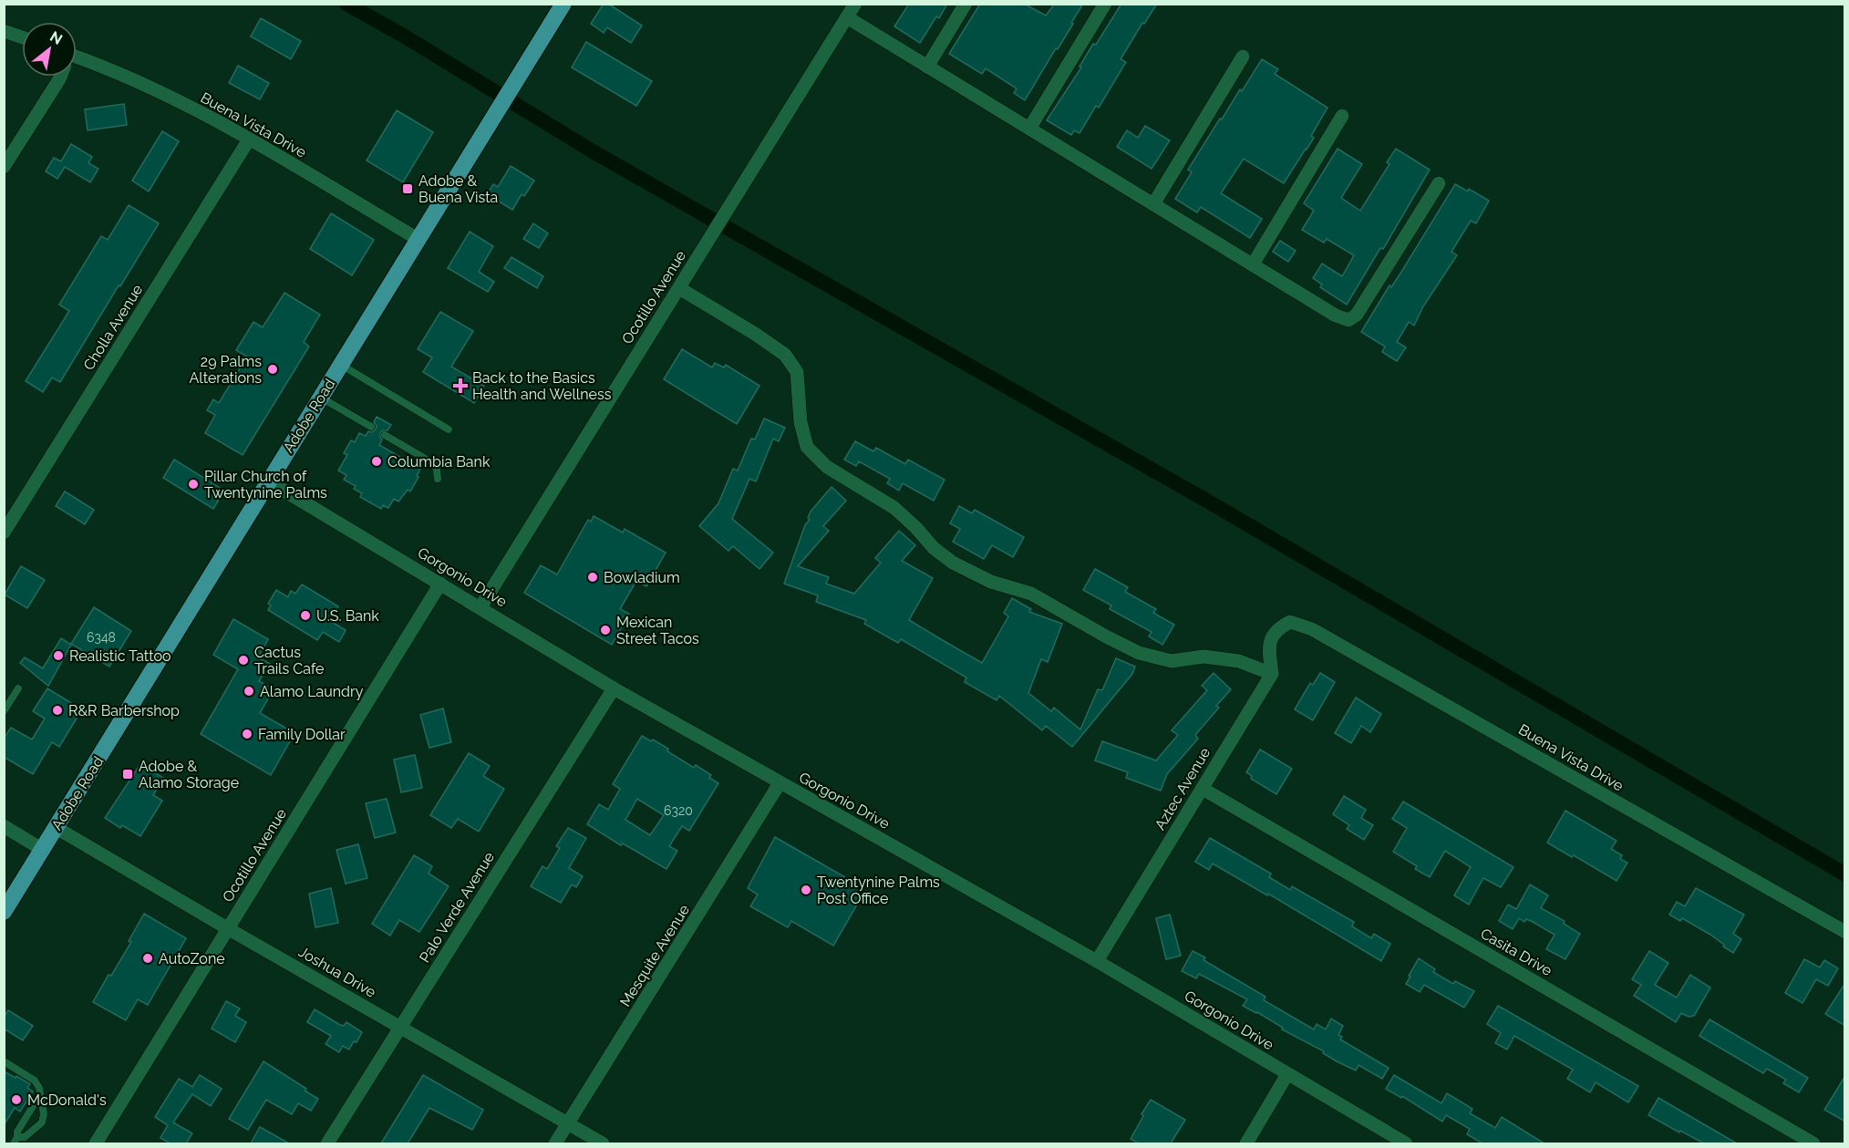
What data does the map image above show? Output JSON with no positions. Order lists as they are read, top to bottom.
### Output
{
  "streets": {
    "main road": ["Adobe Road"],
    "street": [
      "Buena Vista Drive",
      "Ocotillo Avenue",
      "Cholla Avenue",
      "Gorgonio Drive",
      "Aztec Avenue",
      "Palo Verde Avenue",
      "Casita Drive",
      "Mesquite Avenue",
      "Joshua Drive"
    ]
  },
  "crossings": [
    ["Buena Vista Drive", "Cholla Avenue"],
    ["Buena Vista Drive", "Adobe Road"],
    ["Buena Vista Drive", "Aztec Avenue"],
    ["Ocotillo Avenue", "Gorgonio Drive"],
    ["Ocotillo Avenue", "Joshua Drive"],
    ["Adobe Road", "Gorgonio Drive"],
    ["Adobe Road", "Joshua Drive"],
    ["Gorgonio Drive", "Aztec Avenue"],
    ["Gorgonio Drive", "Palo Verde Avenue"],
    ["Gorgonio Drive", "Mesquite Avenue"],
    ["Aztec Avenue", "Casita Drive"],
    ["Palo Verde Avenue", "Joshua Drive"],
    ["Mesquite Avenue", "Joshua Drive"]
  ],
  "places": {
    "transit": ["Adobe & Buena Vista", "Adobe & Alamo Storage"],
    "other": [
      "29 Palms Alterations",
      "Columbia Bank",
      "Pillar Church of Twentynine Palms",
      "Bowladium",
      "U.S. Bank",
      "Mexican Street Tacos",
      "Realistic Tattoo",
      "Cactus Trails Cafe",
      "Alamo Laundry",
      "R&R Barbershop",
      "Family Dollar",
      "Twentynine Palms Post Office",
      "AutoZone",
      "McDonald's"
    ],
    "health": ["Back to the Basics Health and Wellness"]
  },
  "house_numbers": ["6348", "6320"],
  "north": "top right"
}
